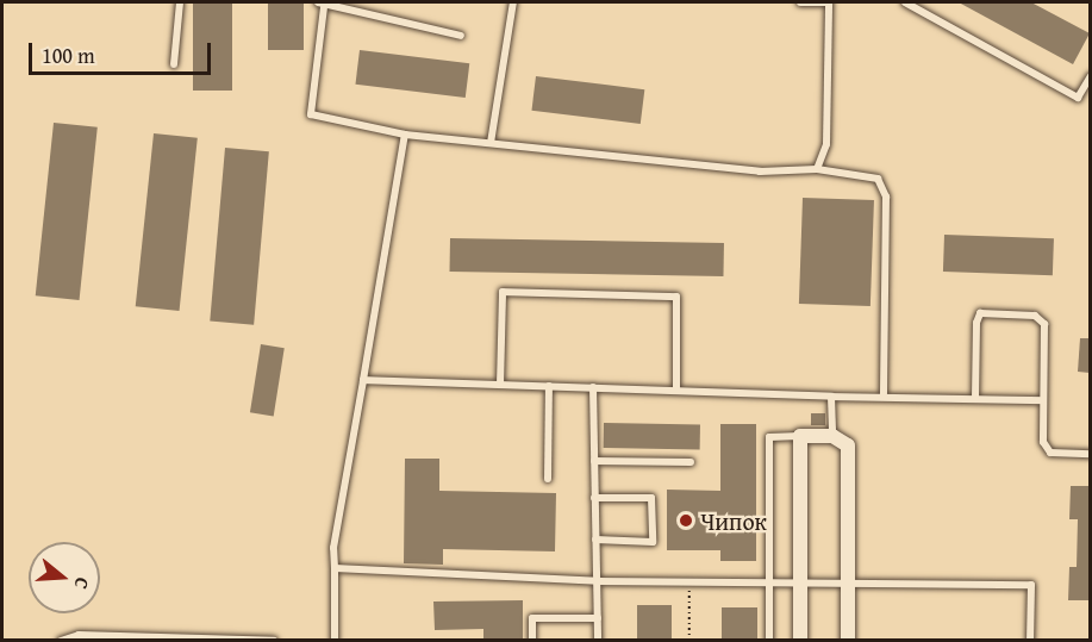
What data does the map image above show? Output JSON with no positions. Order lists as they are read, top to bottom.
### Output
{
  "places": ["Чипок"],
  "scale_bar": "100 m",
  "north": "right"
}
